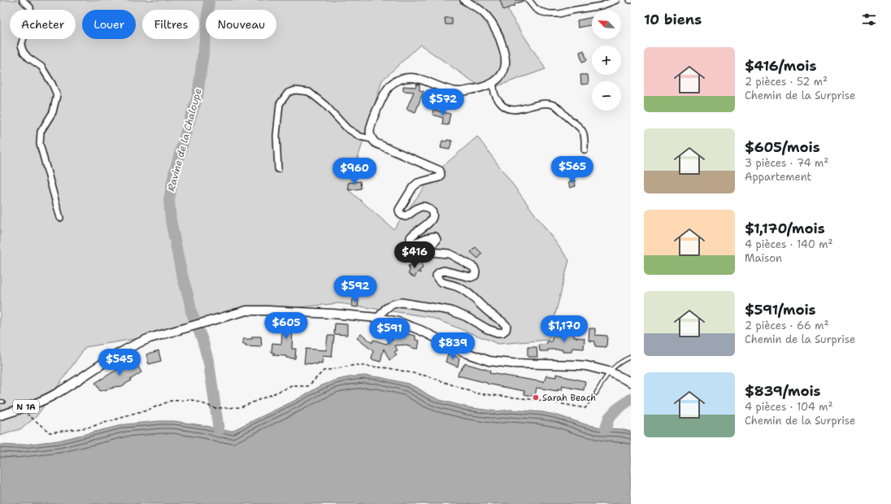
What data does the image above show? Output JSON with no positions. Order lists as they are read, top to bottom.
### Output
{
  "streets": {
    "main road": ["N 1A"]
  },
  "water": ["Ravine de la Chaloupe"],
  "places": ["Sarah Beach"],
  "north": "top left",
  "page": {
    "heading": "10 biens",
    "map_buttons": ["+", "−"],
    "chip": [
      "Acheter",
      "Louer",
      "Filtres",
      "Nouveau"
    ],
    "list": [
      {
        "name": "$416/mois",
        "note": "2 pièces · 52 m² · Chemin de la Surprise"
      },
      {
        "name": "$605/mois",
        "note": "3 pièces · 74 m² · Appartement"
      },
      {
        "name": "$1,170/mois",
        "note": "4 pièces · 140 m² · Maison"
      },
      {
        "name": "$591/mois",
        "note": "2 pièces · 66 m² · Chemin de la Surprise"
      },
      {
        "name": "$839/mois",
        "note": "4 pièces · 104 m² · Chemin de la Surprise"
      }
    ],
    "price": [
      "$572",
      "$565",
      "$960",
      "$416",
      "$592",
      "$605",
      "$1,170",
      "$591",
      "$839",
      "$545"
    ]
  }
}
